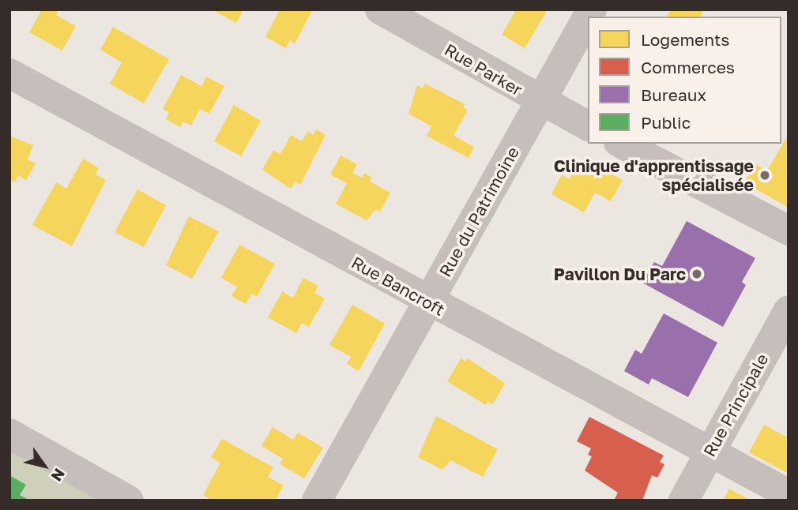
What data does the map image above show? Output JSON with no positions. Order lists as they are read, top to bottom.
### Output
{
  "streets": {
    "street": [
      "Rue Parker",
      "Rue du Patrimoine",
      "Rue Bancroft",
      "Rue Principale"
    ]
  },
  "crossings": [
    ["Rue Parker", "Rue du Patrimoine"],
    ["Rue du Patrimoine", "Rue Bancroft"],
    ["Rue Bancroft", "Rue Principale"]
  ],
  "places": ["Clinique d'apprentissage spécialisée", "Pavillon Du Parc"],
  "legend": [
    "Logements",
    "Commerces",
    "Bureaux",
    "Public"
  ],
  "north": "bottom right"
}
